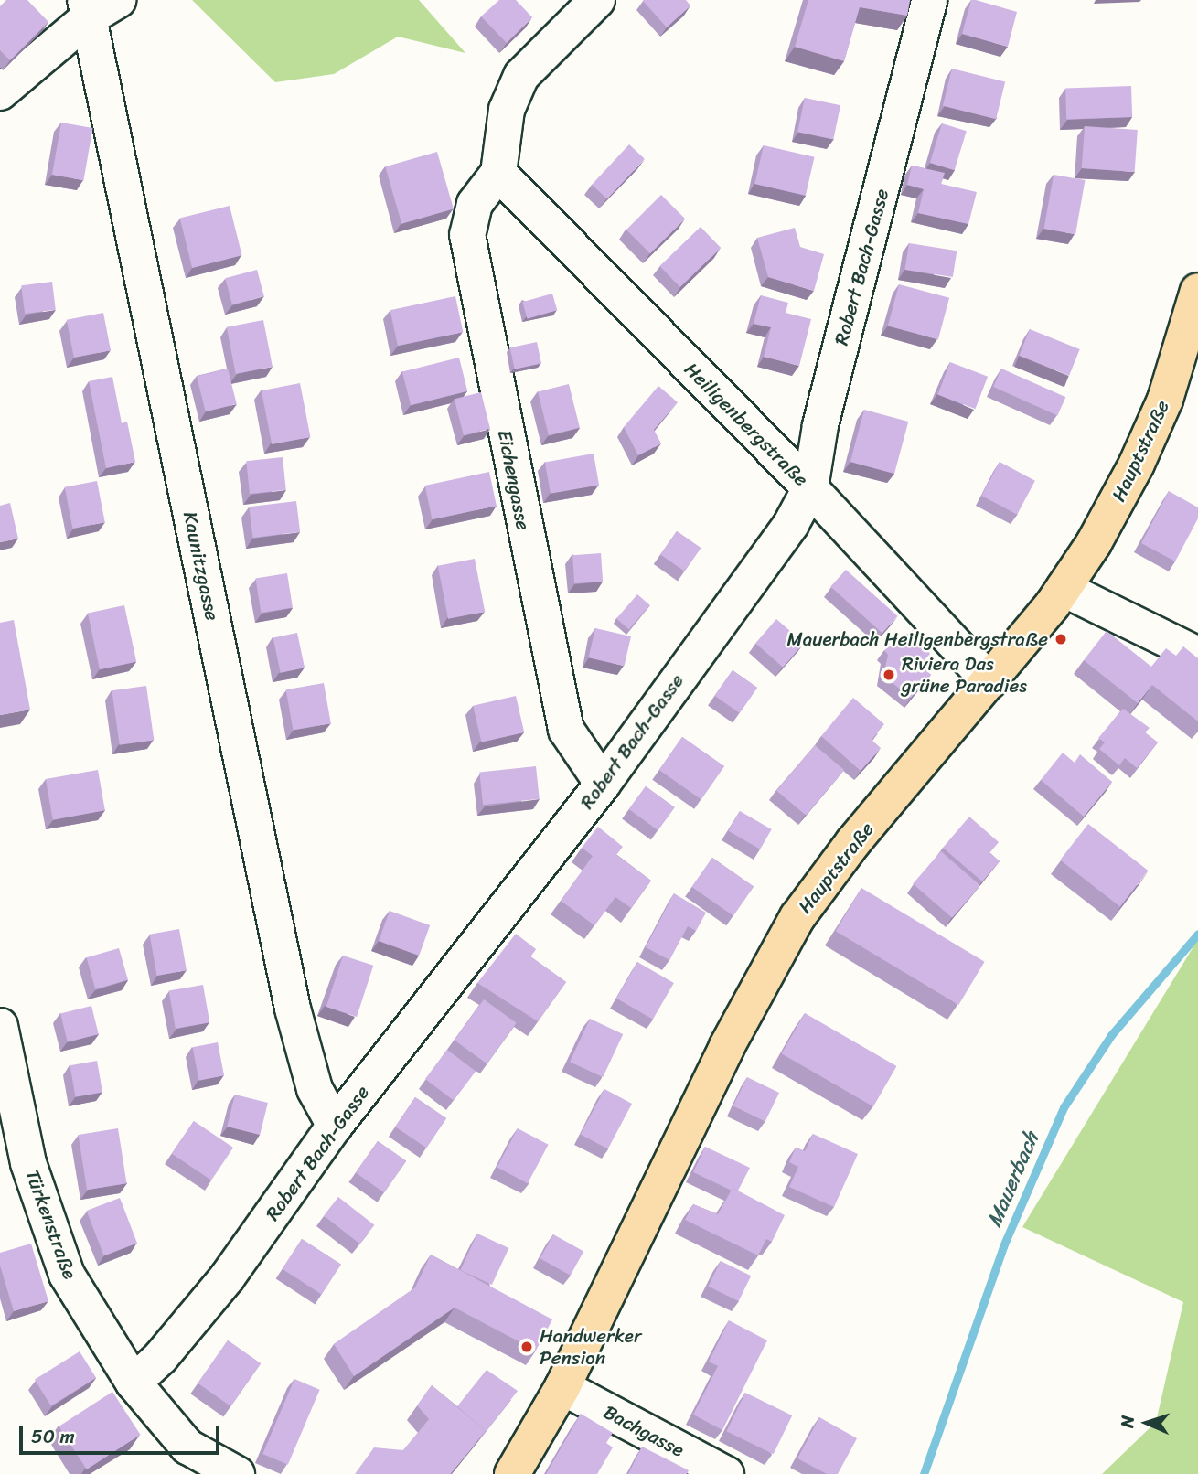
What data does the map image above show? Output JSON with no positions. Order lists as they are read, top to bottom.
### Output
{
  "streets": {
    "main road": ["Hauptstraße"],
    "street": [
      "Robert Bach-Gasse",
      "Heiligenbergstraße",
      "Eichengasse",
      "Kaunitzgasse",
      "Türkenstraße",
      "Bachgasse"
    ]
  },
  "crossings": [
    ["Robert Bach-Gasse", "Heiligenbergstraße"],
    ["Robert Bach-Gasse", "Eichengasse"],
    ["Robert Bach-Gasse", "Kaunitzgasse"],
    ["Robert Bach-Gasse", "Türkenstraße"],
    ["Heiligenbergstraße", "Hauptstraße"],
    ["Heiligenbergstraße", "Eichengasse"],
    ["Hauptstraße", "Bachgasse"]
  ],
  "water": ["Mauerbach"],
  "places": ["Mauerbach Heiligenbergstraße", "Riviera Das grüne Paradies", "Handwerker Pension"],
  "scale_bar": "50 m",
  "north": "left"
}
